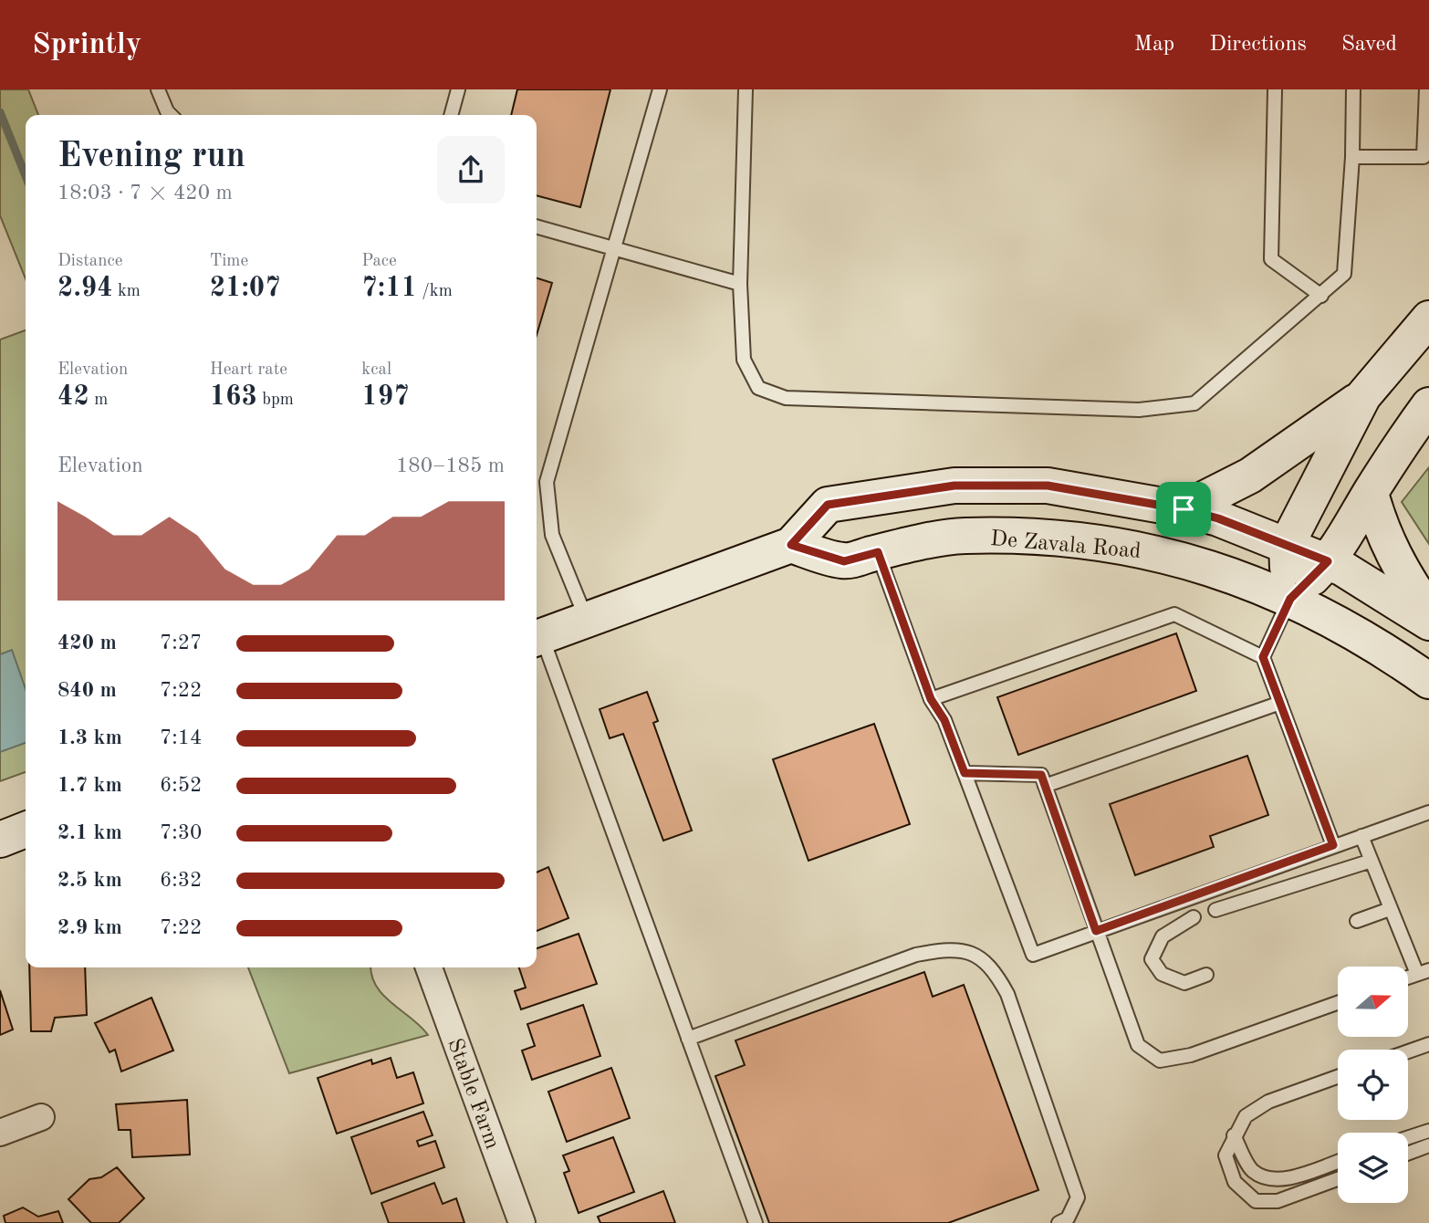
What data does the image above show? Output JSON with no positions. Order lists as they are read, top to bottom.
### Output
{
  "streets": {
    "main road": ["De Zavala Road"],
    "street": ["Stable Farm"]
  },
  "north": "right",
  "page": {
    "header": "Sprintly",
    "nav": ["Map", "Directions", "Saved"],
    "heading": ["Evening run", "18:03 · 7 × 420 m"],
    "stats": [
      ["Distance", "2.94 km"],
      ["Time", "21:07"],
      ["Pace", "7:11 /km"],
      ["Elevation", "42 m"],
      ["Heart rate", "163 bpm"],
      ["kcal", "197"]
    ],
    "chart": ["Elevation", "180–185 m"],
    "list": [
      {
        "name": "420 m",
        "note": "7:27"
      },
      {
        "name": "840 m",
        "note": "7:22"
      },
      {
        "name": "1.3 km",
        "note": "7:14"
      },
      {
        "name": "1.7 km",
        "note": "6:52"
      },
      {
        "name": "2.1 km",
        "note": "7:30"
      },
      {
        "name": "2.5 km",
        "note": "6:32"
      },
      {
        "name": "2.9 km",
        "note": "7:22"
      }
    ]
  }
}
